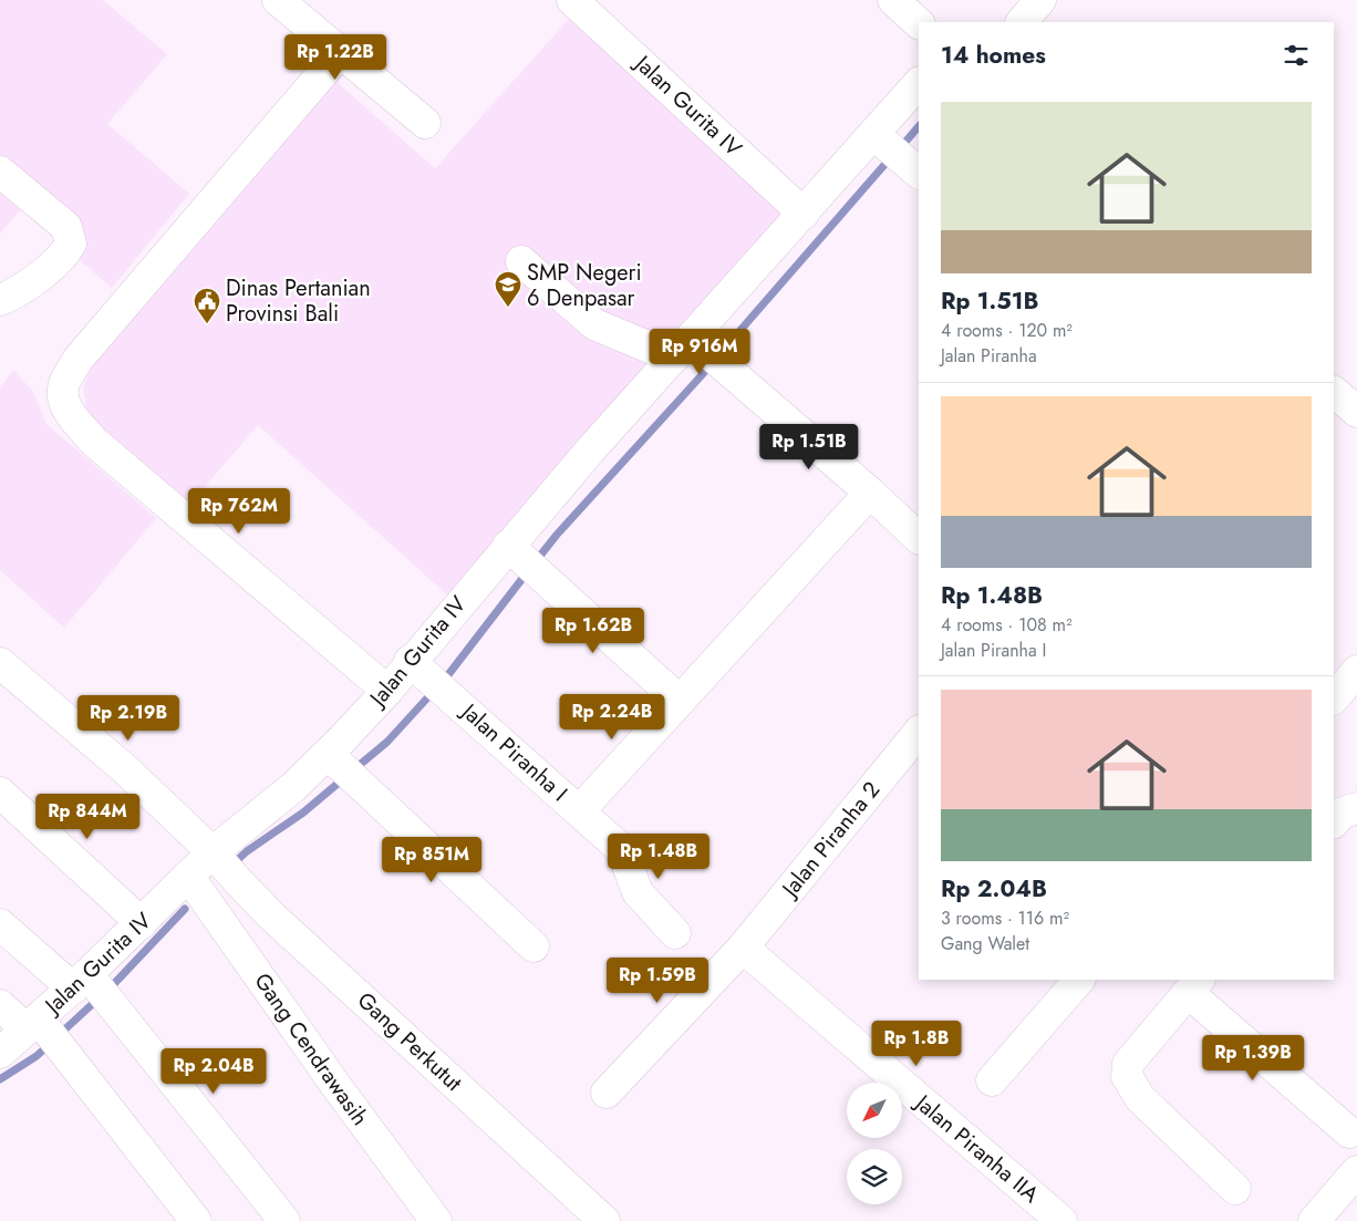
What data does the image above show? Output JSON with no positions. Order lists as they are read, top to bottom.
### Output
{
  "streets": {
    "street": [
      "Jalan Gurita IV",
      "Jalan Piranha I",
      "Jalan Piranha 2",
      "Gang Perkutut",
      "Gang Cendrawasih",
      "Jalan Piranha IIA"
    ]
  },
  "crossings": [
    ["Jalan Gurita IV", "Jalan Piranha I"],
    ["Jalan Gurita IV", "Gang Perkutut"],
    ["Jalan Gurita IV", "Gang Cendrawasih"],
    ["Jalan Piranha 2", "Jalan Piranha IIA"]
  ],
  "places": {
    "school or university": ["SMP Negeri 6 Denpasar"],
    "public building": ["Dinas Pertanian Provinsi Bali"]
  },
  "north": "bottom left",
  "page": {
    "heading": "14 homes",
    "price": [
      "Rp 1.22B",
      "Rp 916M",
      "Rp 1.51B",
      "Rp 762M",
      "Rp 1.62B",
      "Rp 2.24B",
      "Rp 2.19B",
      "Rp 844M",
      "Rp 1.48B",
      "Rp 851M",
      "Rp 1.59B",
      "Rp 1.8B",
      "Rp 1.39B",
      "Rp 2.04B"
    ],
    "list": [
      {
        "name": "Rp 1.51B",
        "note": "4 rooms · 120 m² · Jalan Piranha"
      },
      {
        "name": "Rp 1.48B",
        "note": "4 rooms · 108 m² · Jalan Piranha I"
      },
      {
        "name": "Rp 2.04B",
        "note": "3 rooms · 116 m² · Gang Walet"
      }
    ]
  }
}
